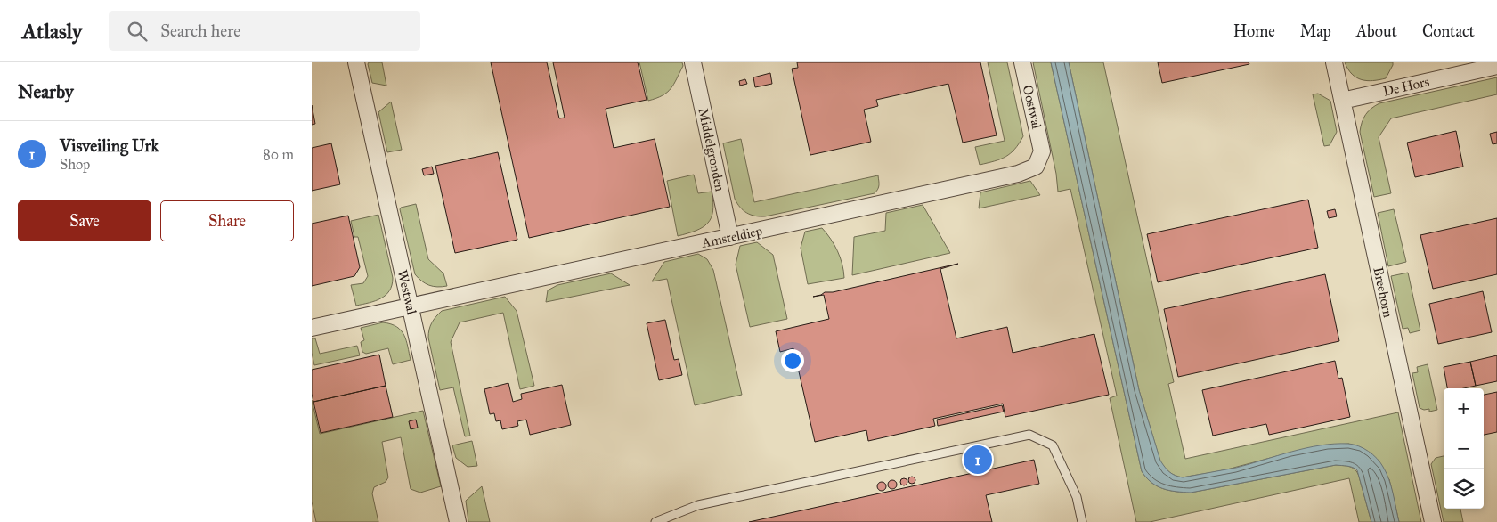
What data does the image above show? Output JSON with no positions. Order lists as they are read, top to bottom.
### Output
{
  "streets": {
    "street": [
      "De Hors",
      "Oostwal",
      "Middelgronden",
      "Amsteldiep",
      "Westwal",
      "Breehorn"
    ]
  },
  "crossings": [
    ["De Hors", "Breehorn"],
    ["Oostwal", "Amsteldiep"],
    ["Middelgronden", "Amsteldiep"],
    ["Amsteldiep", "Westwal"]
  ],
  "page": {
    "header": "Atlasly",
    "search": "Search here",
    "nav": [
      "Home",
      "Map",
      "About",
      "Contact"
    ],
    "heading": "Nearby",
    "list": [
      {
        "mark": "1",
        "name": "Visveiling Urk",
        "note": "Shop",
        "value": "80 m"
      }
    ],
    "buttons": ["Save", "Share"],
    "map_buttons": ["+", "−"],
    "pins": "1"
  }
}
